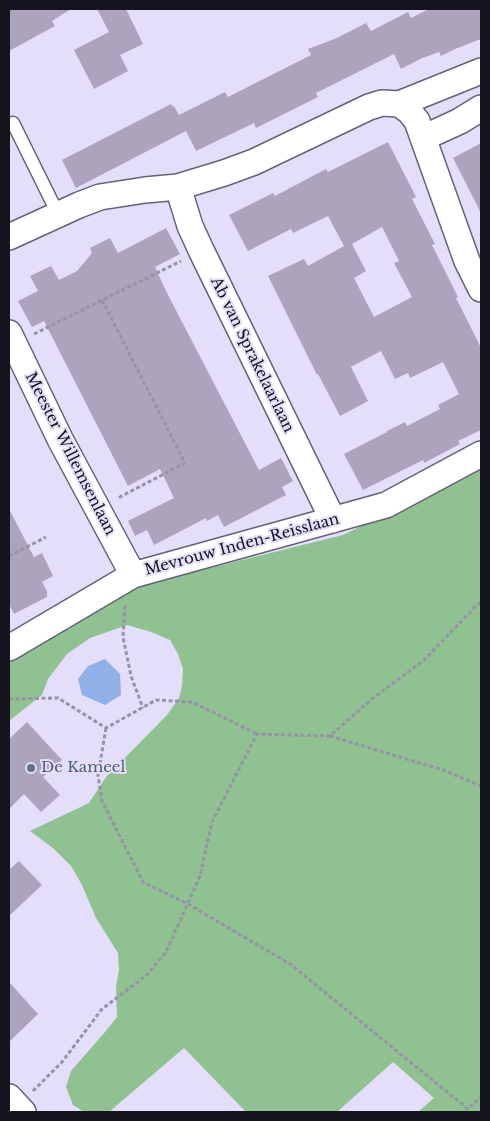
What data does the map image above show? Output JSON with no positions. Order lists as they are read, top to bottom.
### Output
{
  "streets": {
    "street": ["Ab van Sprakelaarlaan", "Meester Willemsenlaan", "Mevrouw Inden-Reisslaan"]
  },
  "crossings": [
    ["Ab van Sprakelaarlaan", "Mevrouw Inden-Reisslaan"],
    ["Meester Willemsenlaan", "Mevrouw Inden-Reisslaan"]
  ],
  "places": ["De Kameel"]
}
